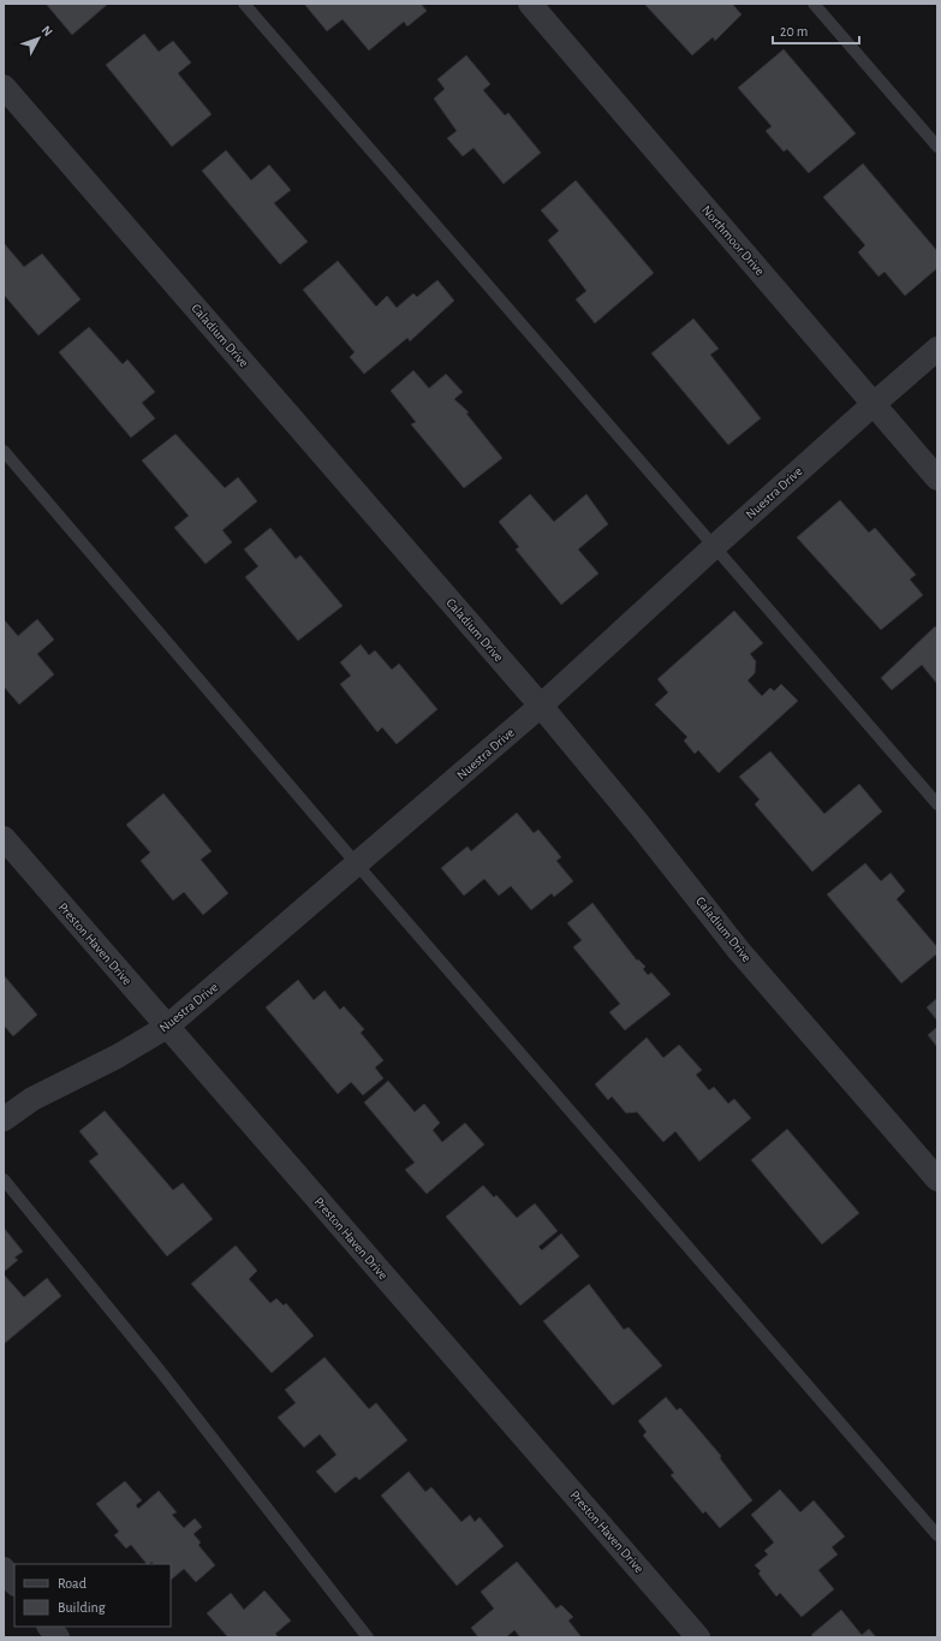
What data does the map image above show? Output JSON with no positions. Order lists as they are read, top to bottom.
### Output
{
  "streets": {
    "street": [
      "Northmoor Drive",
      "Caladium Drive",
      "Nuestra Drive",
      "Preston Haven Drive"
    ]
  },
  "crossings": [
    ["Northmoor Drive", "Nuestra Drive"],
    ["Caladium Drive", "Nuestra Drive"],
    ["Nuestra Drive", "Preston Haven Drive"]
  ],
  "legend": ["Road", "Building"],
  "scale_bar": "20 m",
  "north": "top right"
}
